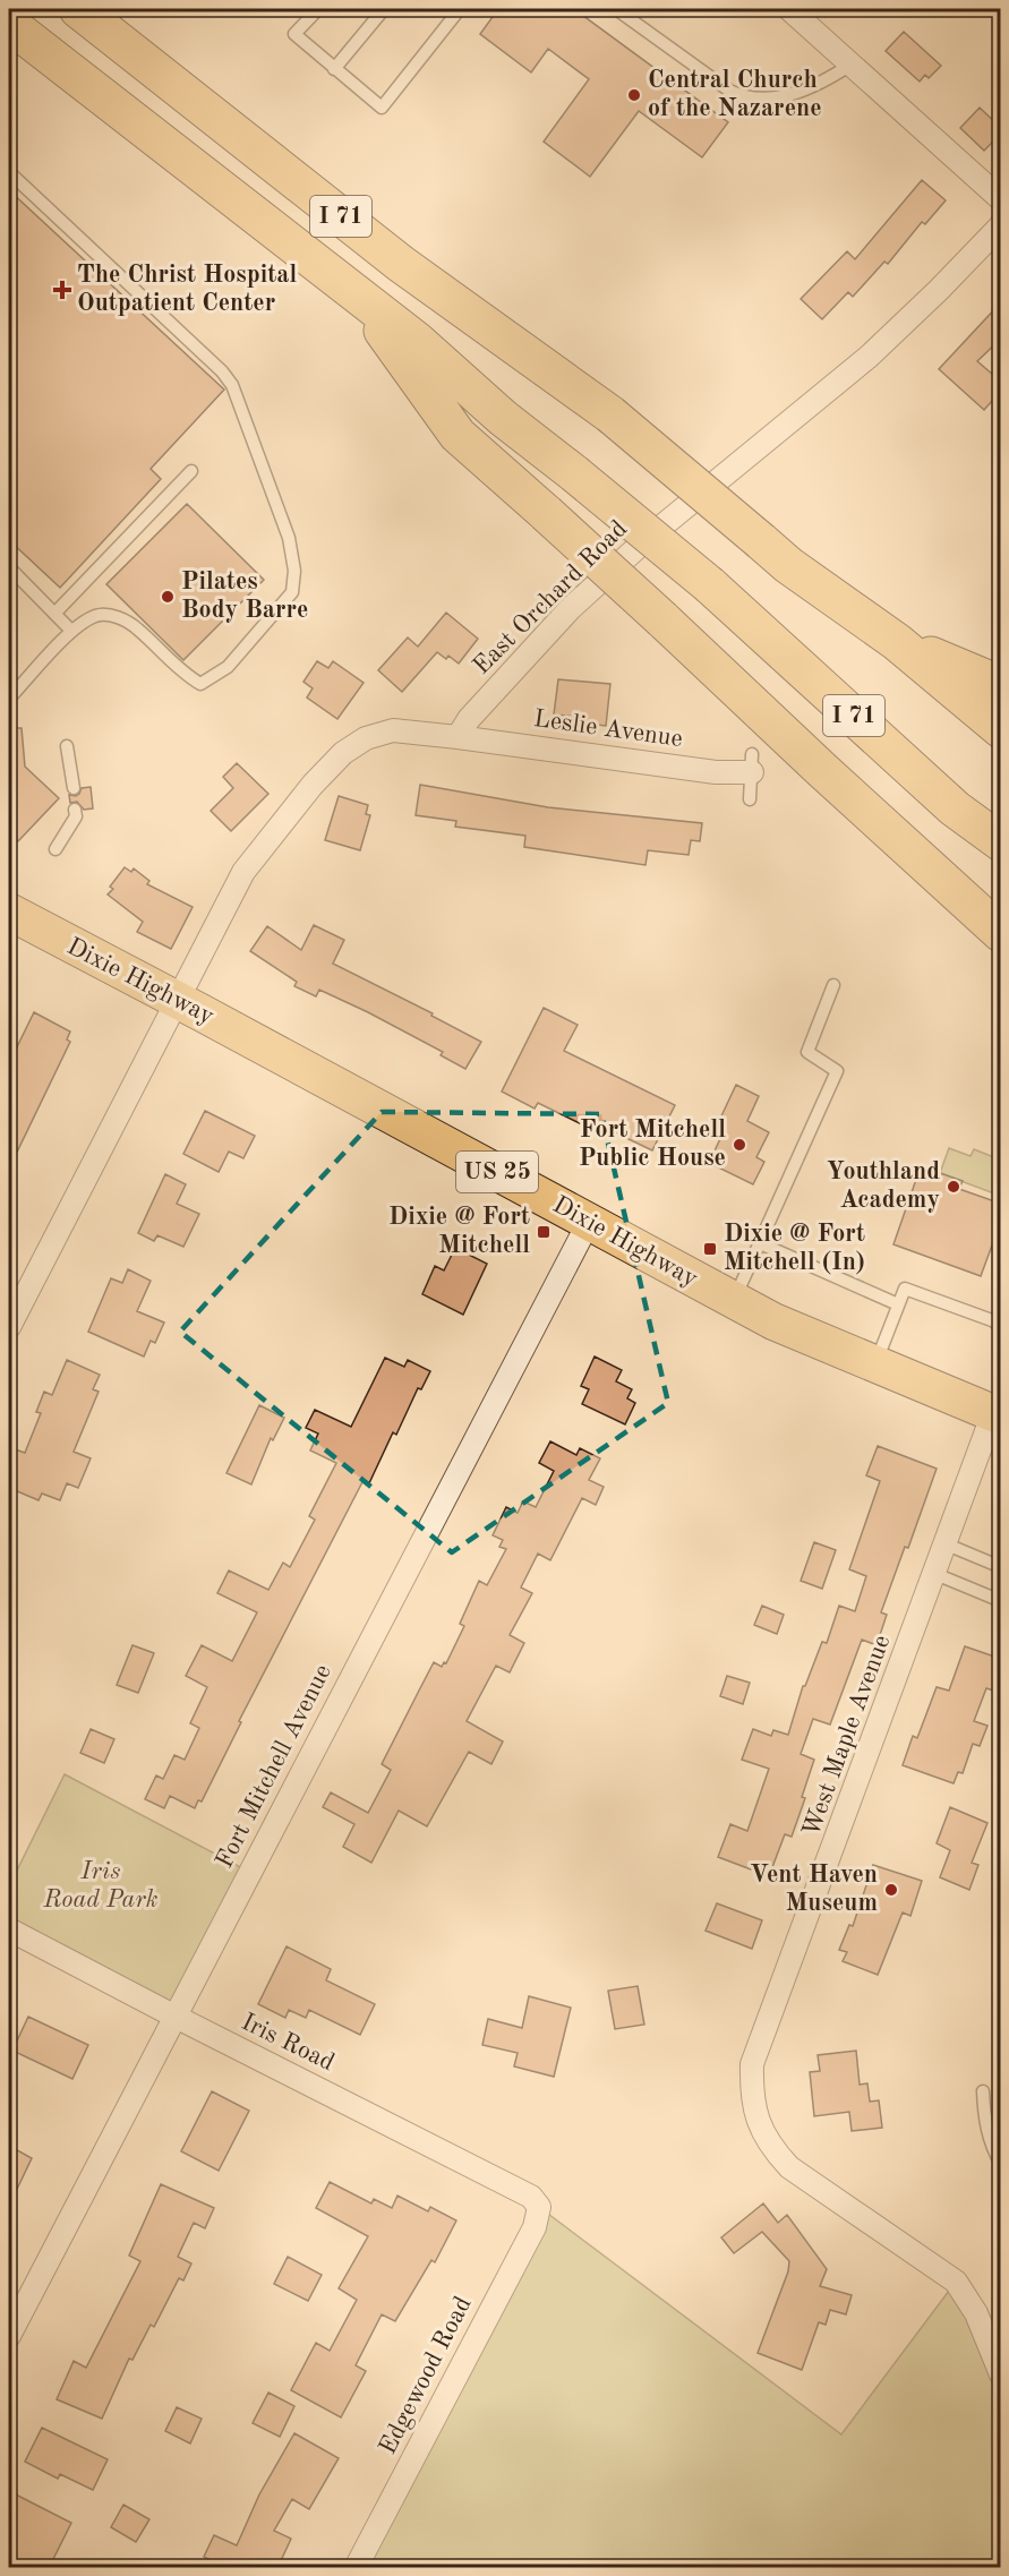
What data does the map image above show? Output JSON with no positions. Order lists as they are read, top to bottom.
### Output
{
  "streets": {
    "highway": ["I 71"],
    "main road": ["Dixie Highway", "US 25"],
    "street": [
      "East Orchard Road",
      "Leslie Avenue",
      "West Maple Avenue",
      "Fort Mitchell Avenue",
      "Iris Road",
      "Edgewood Road"
    ]
  },
  "crossings": [
    ["East Orchard Road", "Leslie Avenue"],
    ["Dixie Highway", "West Maple Avenue"],
    ["Dixie Highway", "Fort Mitchell Avenue"],
    ["Fort Mitchell Avenue", "Iris Road"],
    ["Iris Road", "Edgewood Road"]
  ],
  "parks": ["Iris Road Park"],
  "places": {
    "other": [
      "Central Church of the Nazarene",
      "Pilates Body Barre",
      "Fort Mitchell Public House",
      "Youthland Academy",
      "Vent Haven Museum"
    ],
    "health": ["The Christ Hospital Outpatient Center"],
    "transit": ["Dixie @ Fort Mitchell", "Dixie @ Fort Mitchell (In)"]
  }
}
